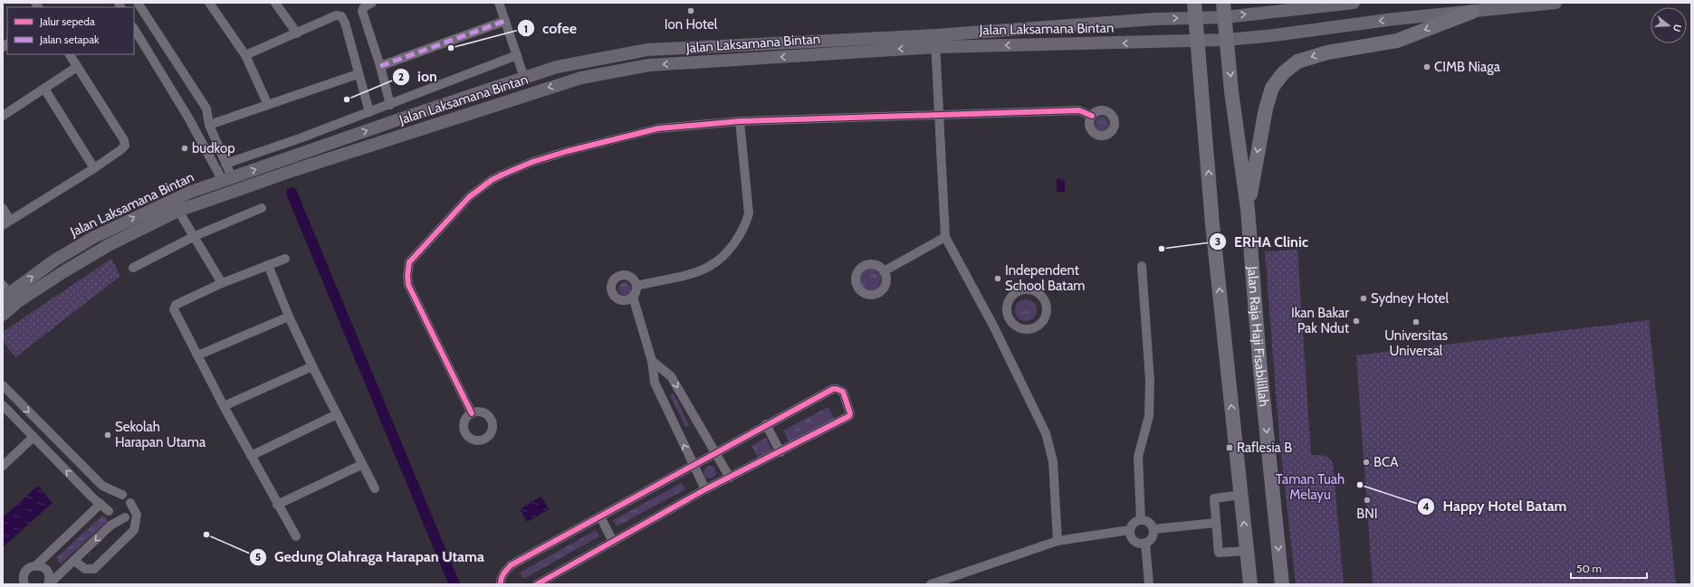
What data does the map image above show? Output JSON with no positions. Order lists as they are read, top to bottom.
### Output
{
  "streets": {
    "main road": ["Jalan Laksamana Bintan", "Jalan Raja Haji Fisabilillah"]
  },
  "crossings": [
    ["Jalan Laksamana Bintan", "Jalan Raja Haji Fisabilillah"]
  ],
  "parks": ["Taman Tuah Melayu"],
  "places": {
    "other": [
      "Ion Hotel",
      "cofee",
      "CIMB Niaga",
      "ion",
      "budkop",
      "ERHA Clinic",
      "Independent School Batam",
      "Sydney Hotel",
      "Ikan Bakar Pak Ndut",
      "Universitas Universal",
      "Sekolah Harapan Utama",
      "BCA",
      "Happy Hotel Batam",
      "BNI",
      "Gedung Olahraga Harapan Utama"
    ],
    "transit": ["Raflesia B"]
  },
  "legend": ["Jalur sepeda", "Jalan setapak"],
  "scale_bar": "50 m",
  "north": "right"
}
